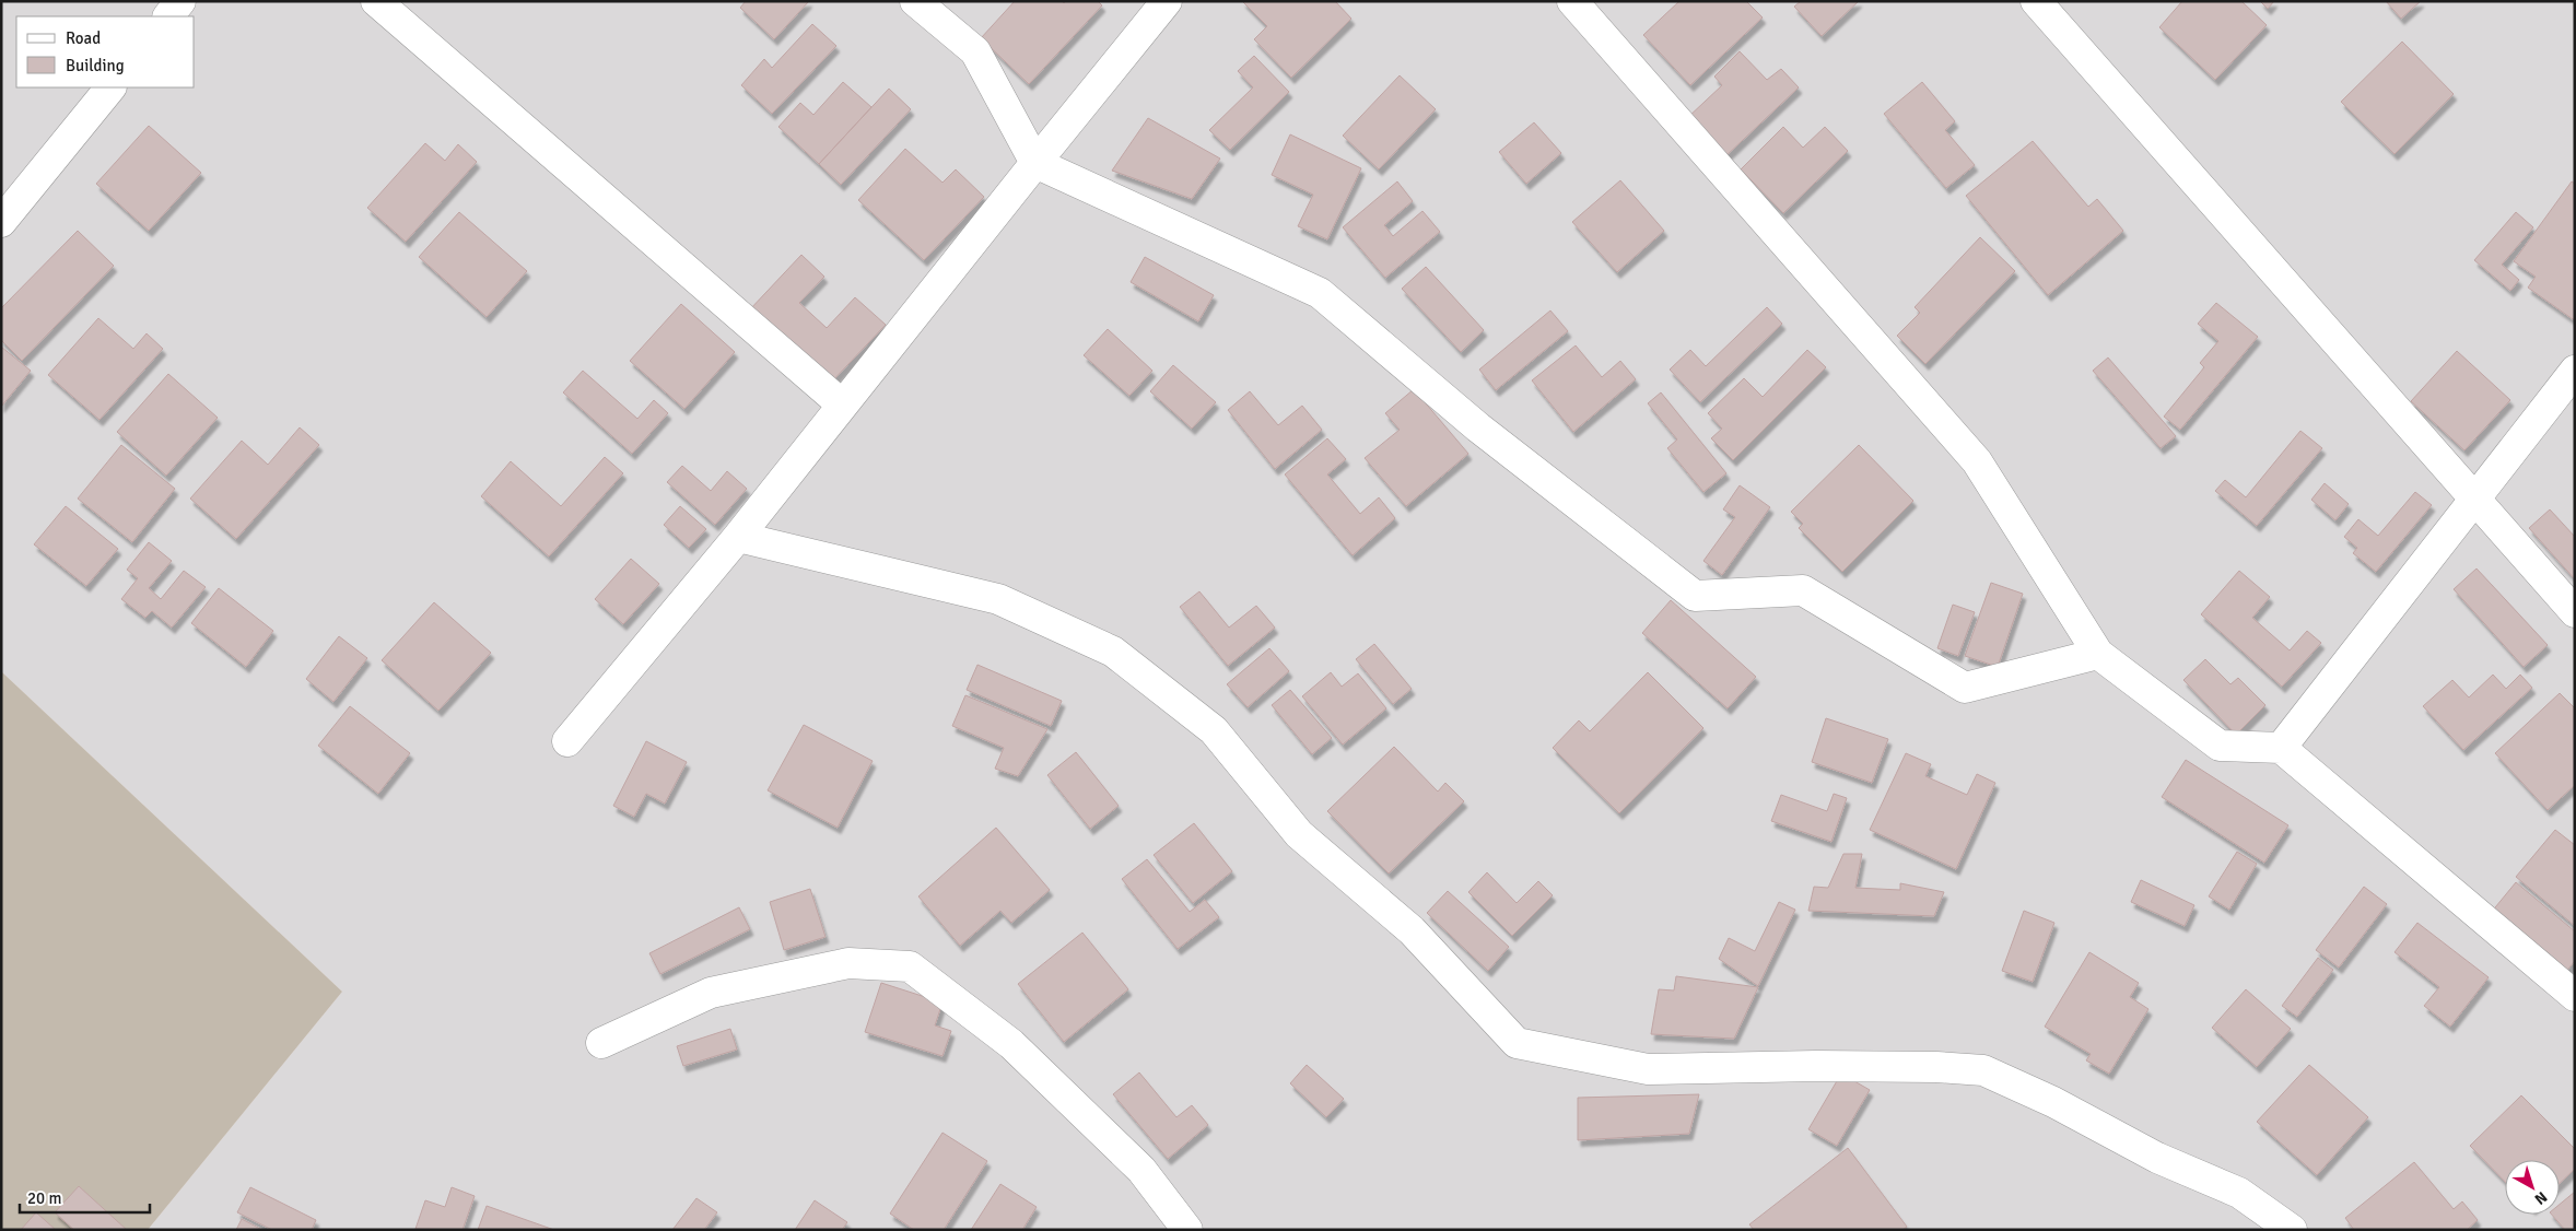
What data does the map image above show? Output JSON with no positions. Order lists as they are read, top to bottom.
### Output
{
  "legend": ["Road", "Building"],
  "scale_bar": "20 m",
  "north": "bottom right"
}
